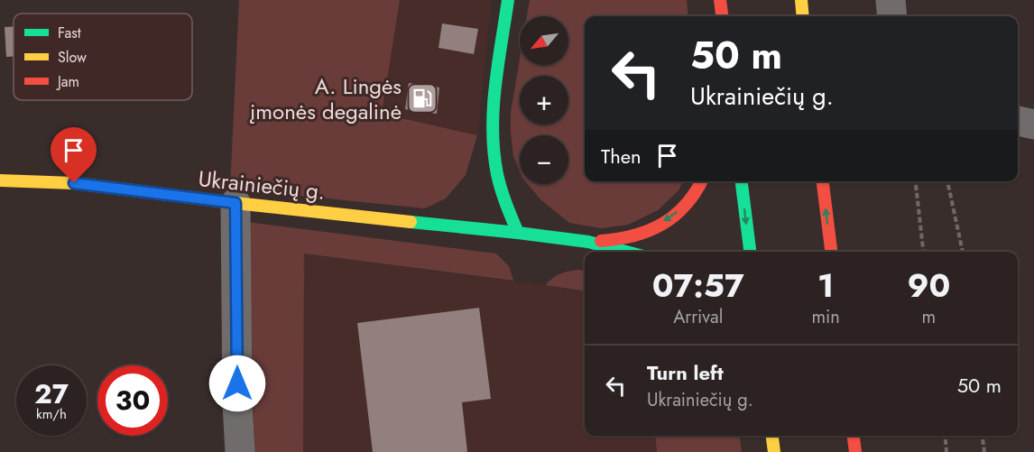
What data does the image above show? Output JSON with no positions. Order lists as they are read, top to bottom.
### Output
{
  "streets": {
    "main road": ["Ukrainiečių g."]
  },
  "places": {
    "fuel station": ["A. Lingės įmonės degalinė"]
  },
  "legend": ["Fast", "Slow", "Jam"],
  "north": "bottom left",
  "page": {
    "map_buttons": ["+", "−"],
    "turn": ["50 m", "Ukrainiečių g."],
    "then": "Then",
    "eta": [
      "07:57",
      "Arrival",
      "1",
      "min",
      "90",
      "m"
    ],
    "list": [
      {
        "name": "Turn left",
        "note": "Ukrainiečių g.",
        "value": "50 m"
      }
    ],
    "speed": "27 km/h",
    "limit": "30"
  }
}
